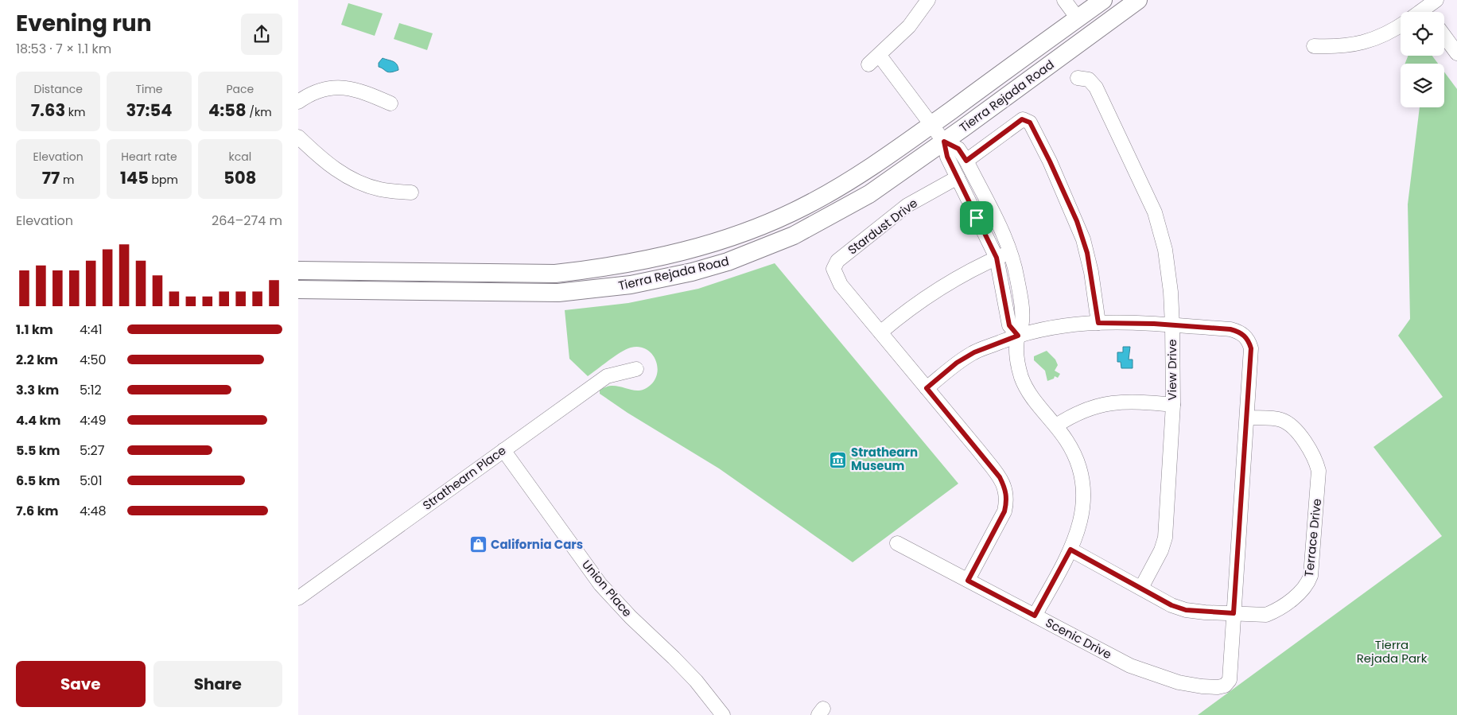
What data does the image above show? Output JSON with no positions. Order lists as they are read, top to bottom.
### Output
{
  "streets": {
    "main road": ["Tierra Rejada Road"],
    "street": [
      "Stardust Drive",
      "View Drive",
      "Strathearn Place",
      "Terrace Drive",
      "Union Place",
      "Scenic Drive"
    ]
  },
  "crossings": [
    ["View Drive", "Terrace Drive"],
    ["Strathearn Place", "Union Place"],
    ["Terrace Drive", "Scenic Drive"]
  ],
  "parks": ["Tierra Rejada Park"],
  "places": {
    "museum": ["Strathearn Museum"],
    "shop": ["California Cars"]
  },
  "page": {
    "heading": ["Evening run", "18:53 · 7 × 1.1 km"],
    "stats": [
      ["Distance", "7.63 km"],
      ["Time", "37:54"],
      ["Pace", "4:58 /km"],
      ["Elevation", "77 m"],
      ["Heart rate", "145 bpm"],
      ["kcal", "508"]
    ],
    "chart": ["Elevation", "264–274 m"],
    "list": [
      {
        "name": "1.1 km",
        "note": "4:41"
      },
      {
        "name": "2.2 km",
        "note": "4:50"
      },
      {
        "name": "3.3 km",
        "note": "5:12"
      },
      {
        "name": "4.4 km",
        "note": "4:49"
      },
      {
        "name": "5.5 km",
        "note": "5:27"
      },
      {
        "name": "6.5 km",
        "note": "5:01"
      },
      {
        "name": "7.6 km",
        "note": "4:48"
      }
    ],
    "buttons": ["Save", "Share"]
  }
}
